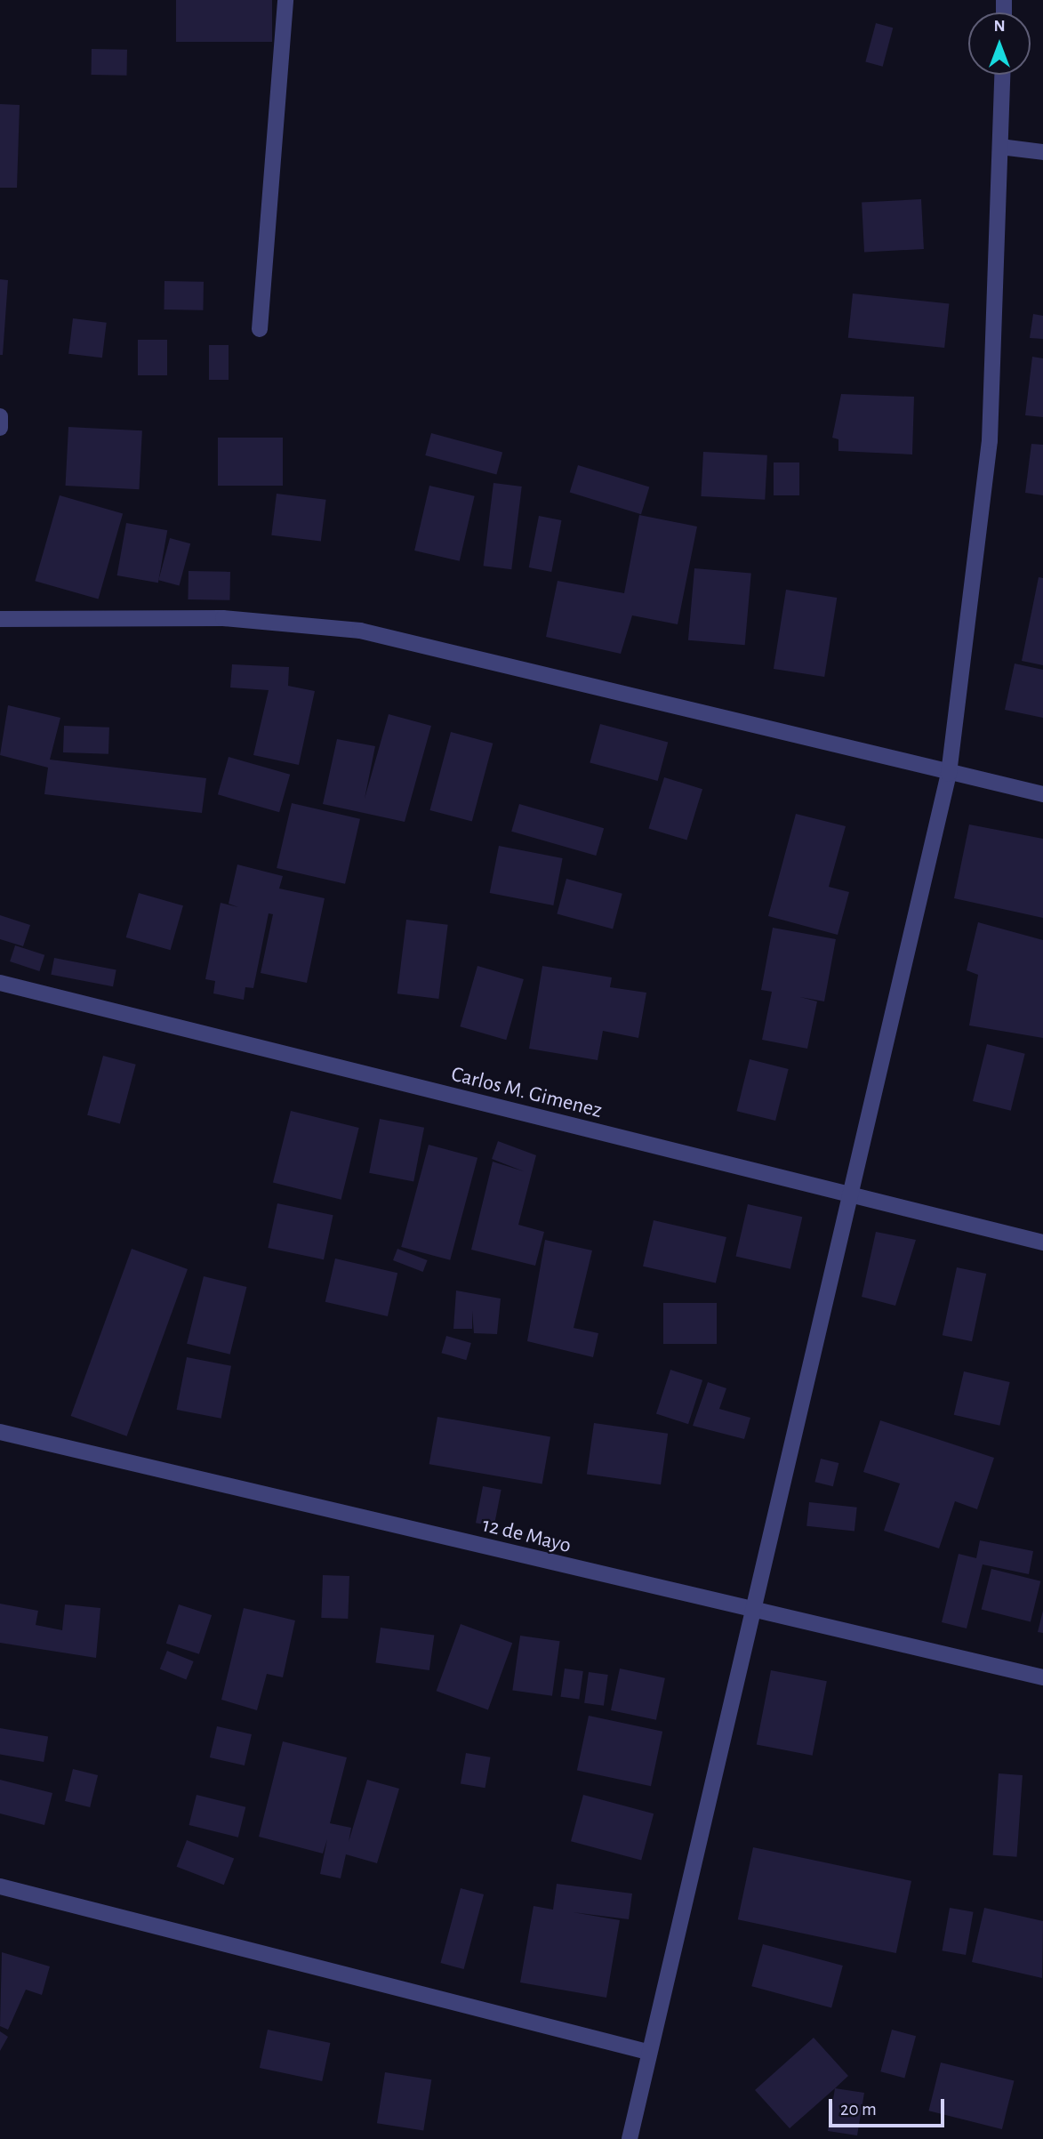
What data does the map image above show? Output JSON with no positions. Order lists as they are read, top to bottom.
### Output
{
  "streets": {
    "street": ["Carlos M. Gimenez", "12 de Mayo"]
  },
  "scale_bar": "20 m",
  "north": "top"
}
